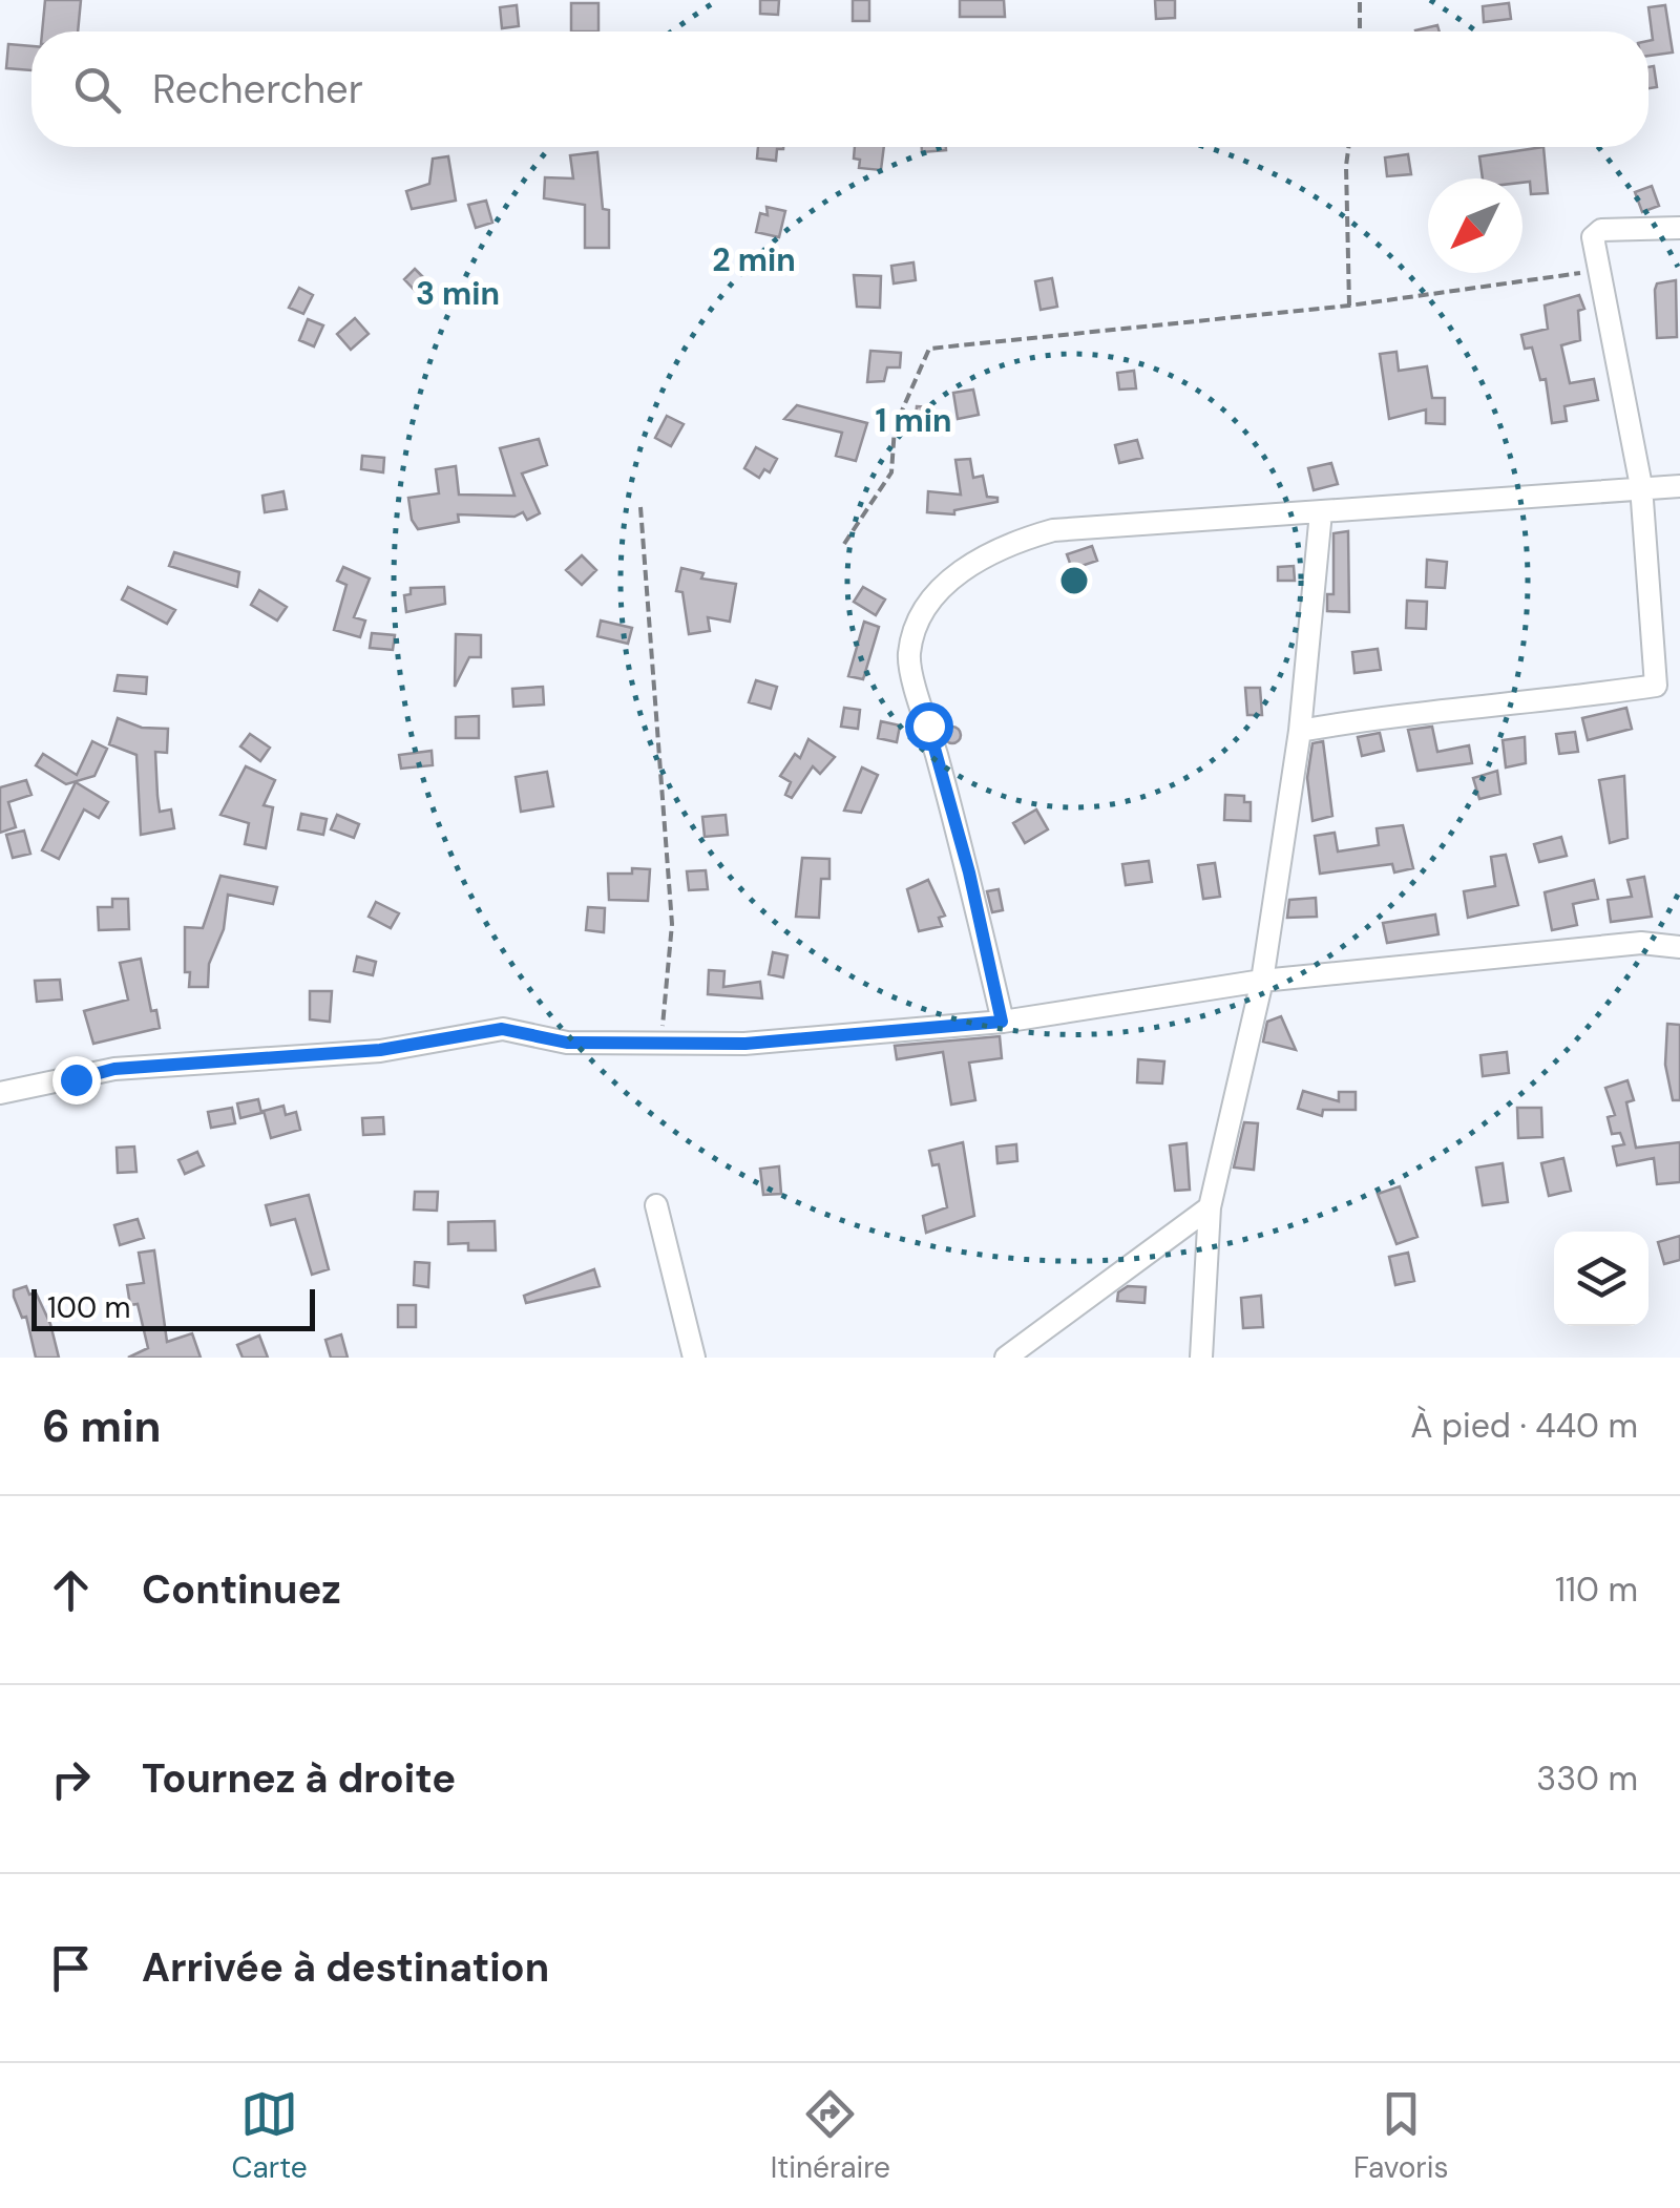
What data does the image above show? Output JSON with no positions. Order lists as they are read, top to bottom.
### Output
{
  "scale_bar": "100 m",
  "north": "bottom left",
  "page": {
    "search": "Rechercher",
    "scale": "100 m",
    "heading": ["6 min", "À pied · 440 m"],
    "list": [
      ["Continuez", "110 m"],
      ["Tournez à droite", "330 m"],
      "Arrivée à destination"
    ],
    "nav": ["Carte", "Itinéraire", "Favoris"]
  },
  "rings": ["2 min", "3 min", "1 min"]
}
